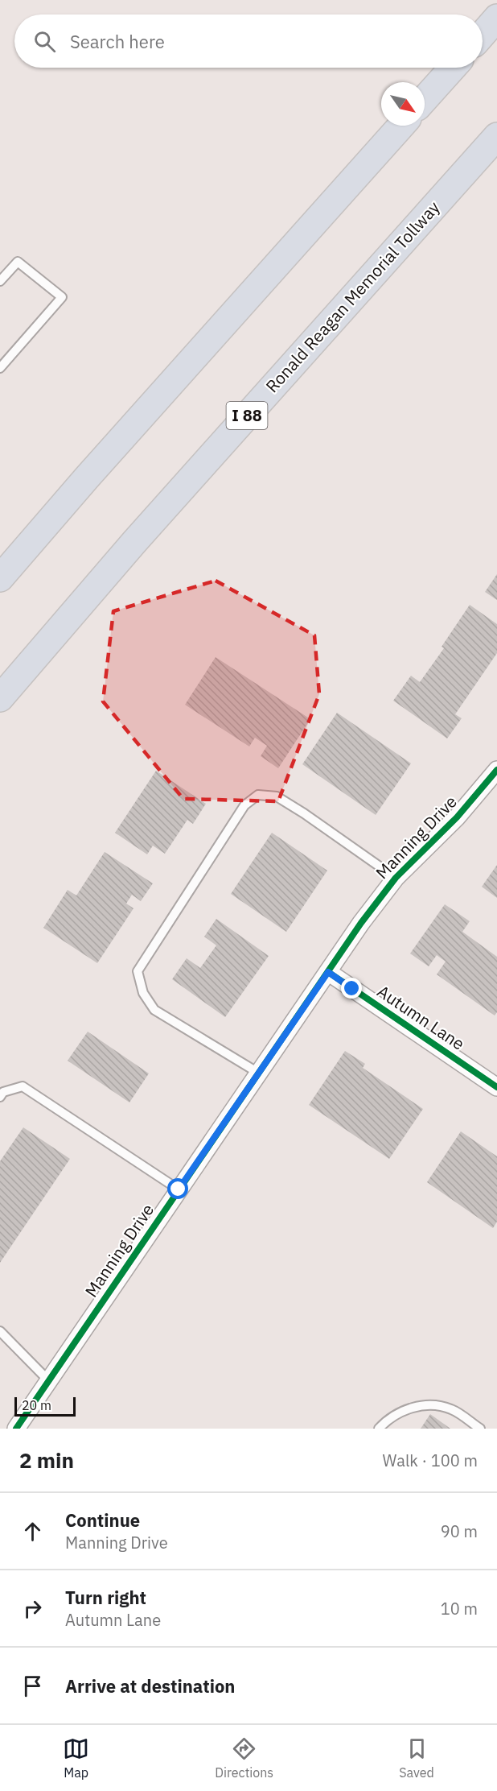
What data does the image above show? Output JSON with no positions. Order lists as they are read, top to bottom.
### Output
{
  "streets": {
    "highway": ["Ronald Reagan Memorial Tollway", "I 88"],
    "street": ["Manning Drive", "Autumn Lane"]
  },
  "crossings": [
    ["Manning Drive", "Autumn Lane"]
  ],
  "scale_bar": "20 m",
  "north": "bottom right",
  "page": {
    "search": "Search here",
    "scale": "20 m",
    "heading": ["2 min", "Walk · 100 m"],
    "list": [
      ["Continue", "Manning Drive", "90 m"],
      ["Turn right", "Autumn Lane", "10 m"],
      "Arrive at destination"
    ],
    "nav": ["Map", "Directions", "Saved"]
  }
}
